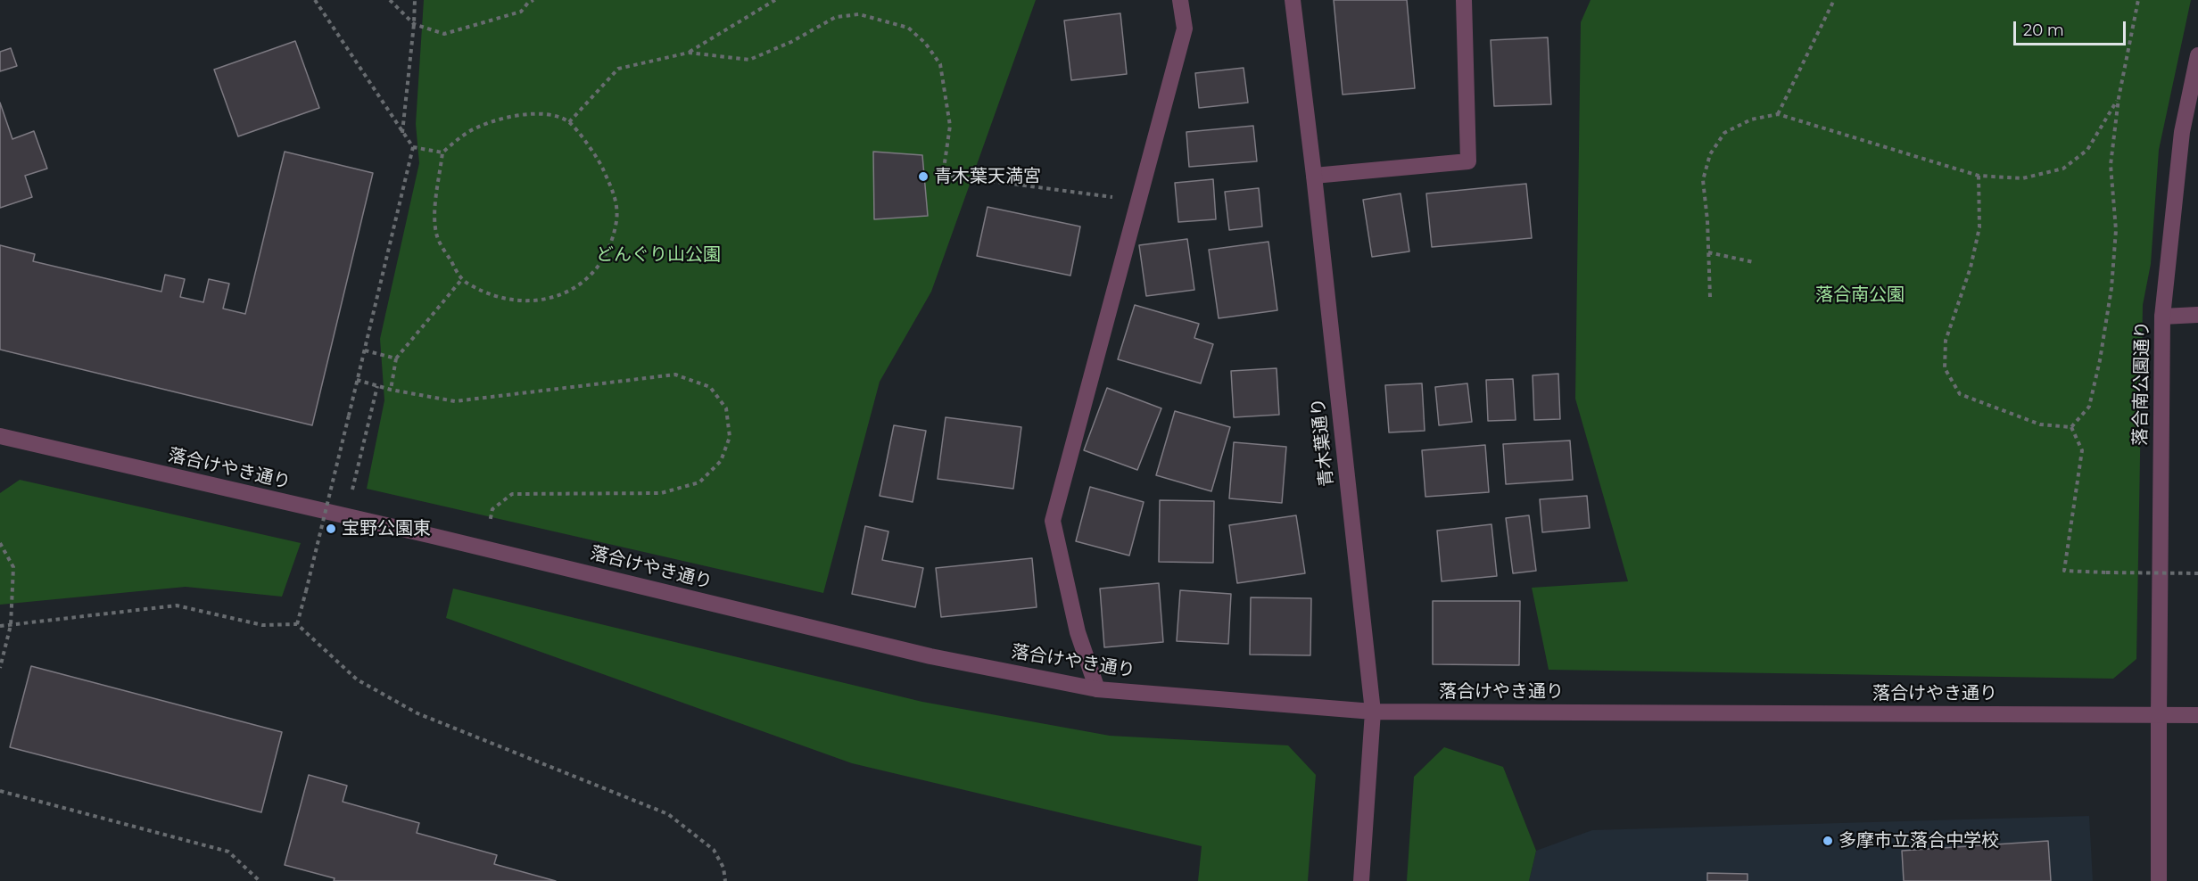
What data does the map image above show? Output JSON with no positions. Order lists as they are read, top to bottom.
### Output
{
  "streets": {
    "street": ["落合南公園通り", "青木葉通り", "落合けやき通り"]
  },
  "crossings": [
    ["落合南公園通り", "落合けやき通り"],
    ["青木葉通り", "落合けやき通り"]
  ],
  "parks": ["どんぐり山公園", "落合南公園"],
  "places": ["青木葉天満宮", "宝野公園東", "多摩市立落合中学校"],
  "scale_bar": "20 m"
}
